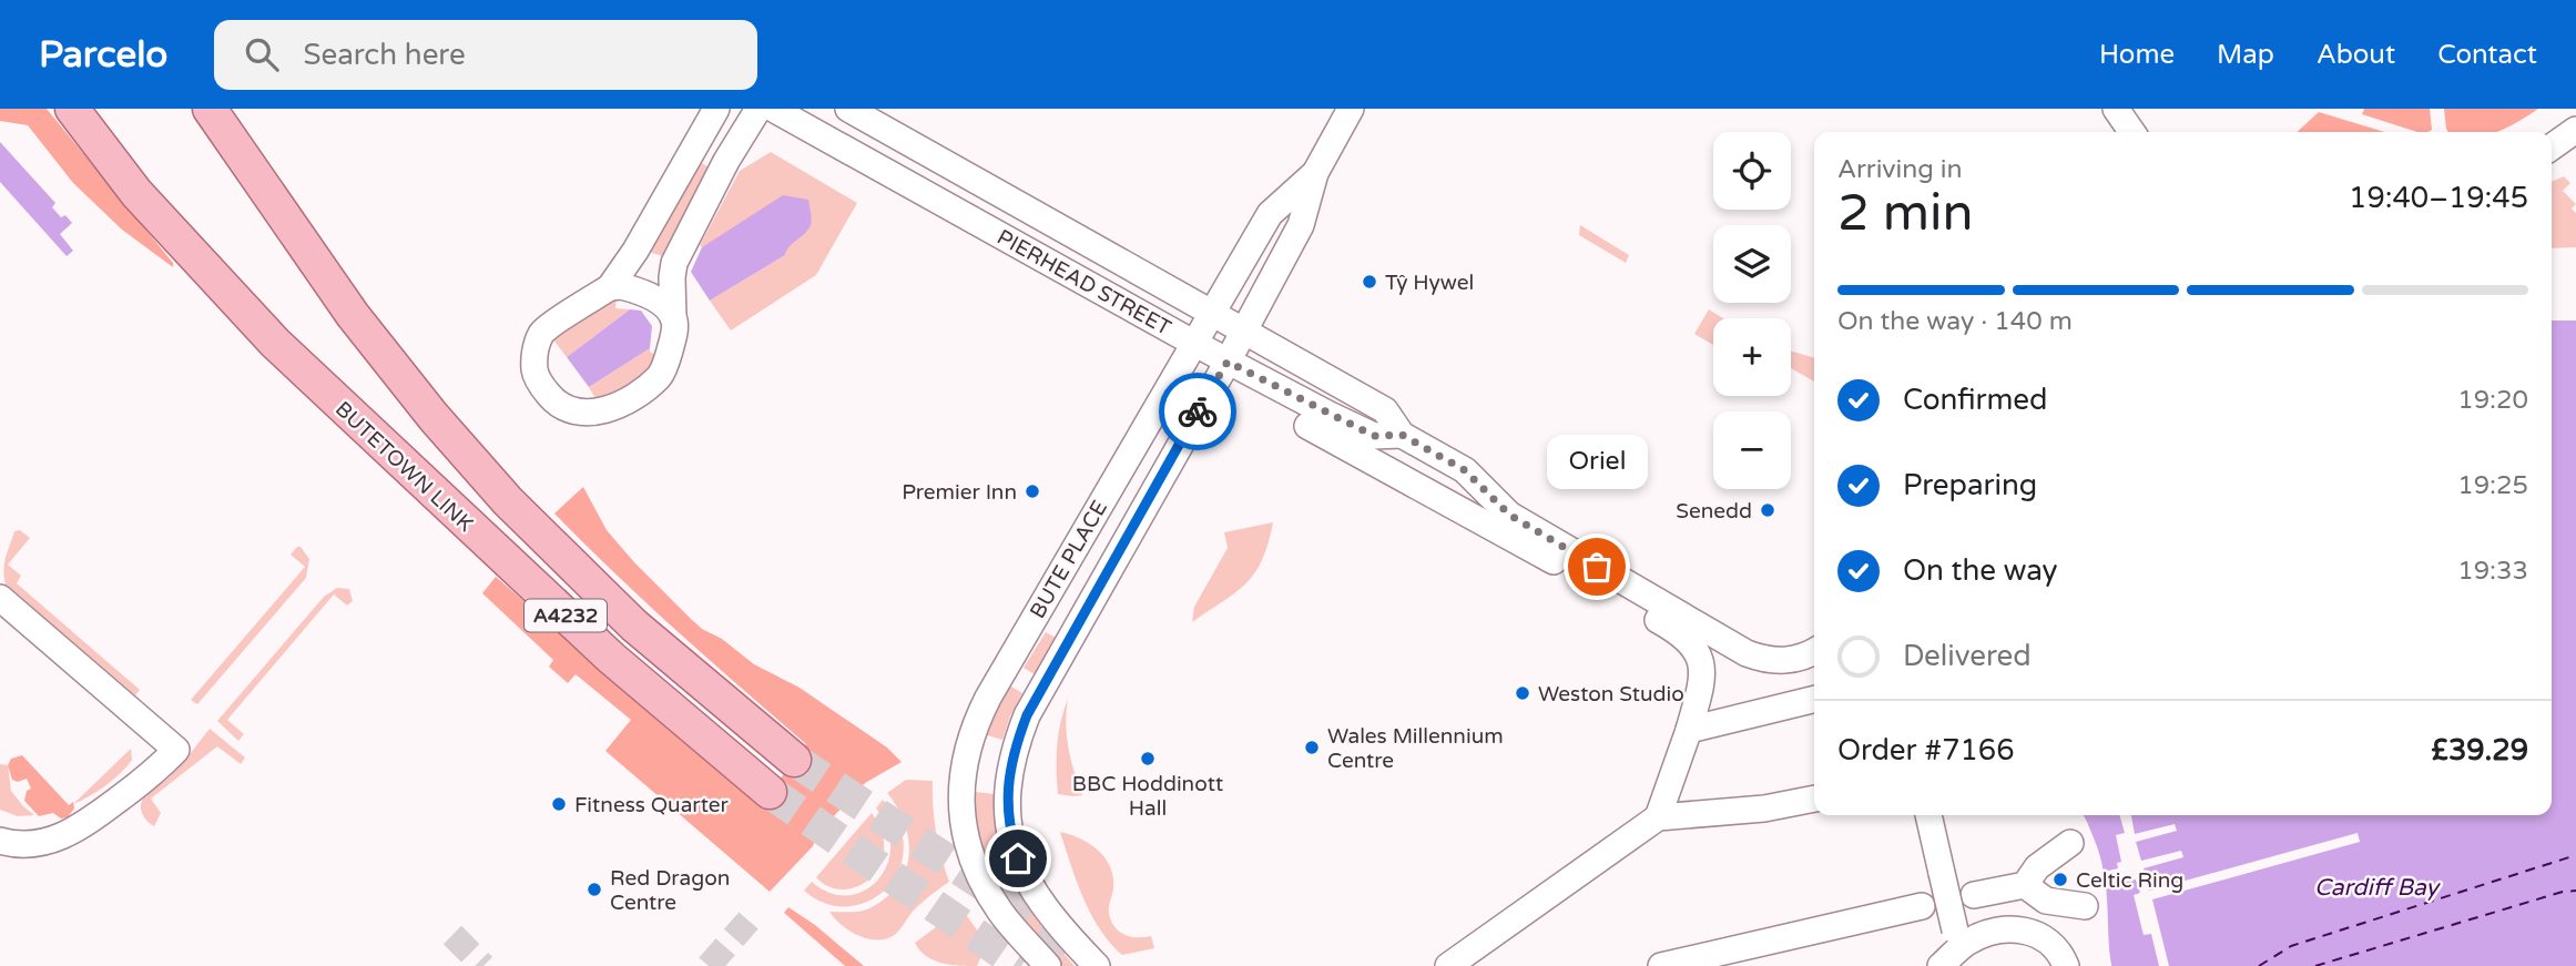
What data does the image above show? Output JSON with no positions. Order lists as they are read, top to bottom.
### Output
{
  "streets": {
    "main road": ["BUTETOWN LINK", "A4232"],
    "street": ["PIERHEAD STREET", "BUTE PLACE"]
  },
  "crossings": [
    ["PIERHEAD STREET", "BUTE PLACE"]
  ],
  "water": ["Cardiff Bay"],
  "places": [
    "Tŷ Hywel",
    "Premier Inn",
    "Senedd",
    "Oriel",
    "Weston Studio",
    "Wales Millennium Centre",
    "BBC Hoddinott Hall",
    "Fitness Quarter",
    "Celtic Ring",
    "Red Dragon Centre"
  ],
  "page": {
    "header": "Parcelo",
    "search": "Search here",
    "nav": [
      "Home",
      "Map",
      "About",
      "Contact"
    ],
    "map_buttons": ["+", "−"],
    "heading": ["2 min", "Arriving in", "19:40–19:45"],
    "panel": ["Order #7166", "£39.29"],
    "bar": "On the way · 140 m",
    "list": [
      ["Confirmed", "19:20"],
      ["Preparing", "19:25"],
      ["On the way", "19:33"],
      "Delivered"
    ],
    "bubble": "Oriel"
  }
}
